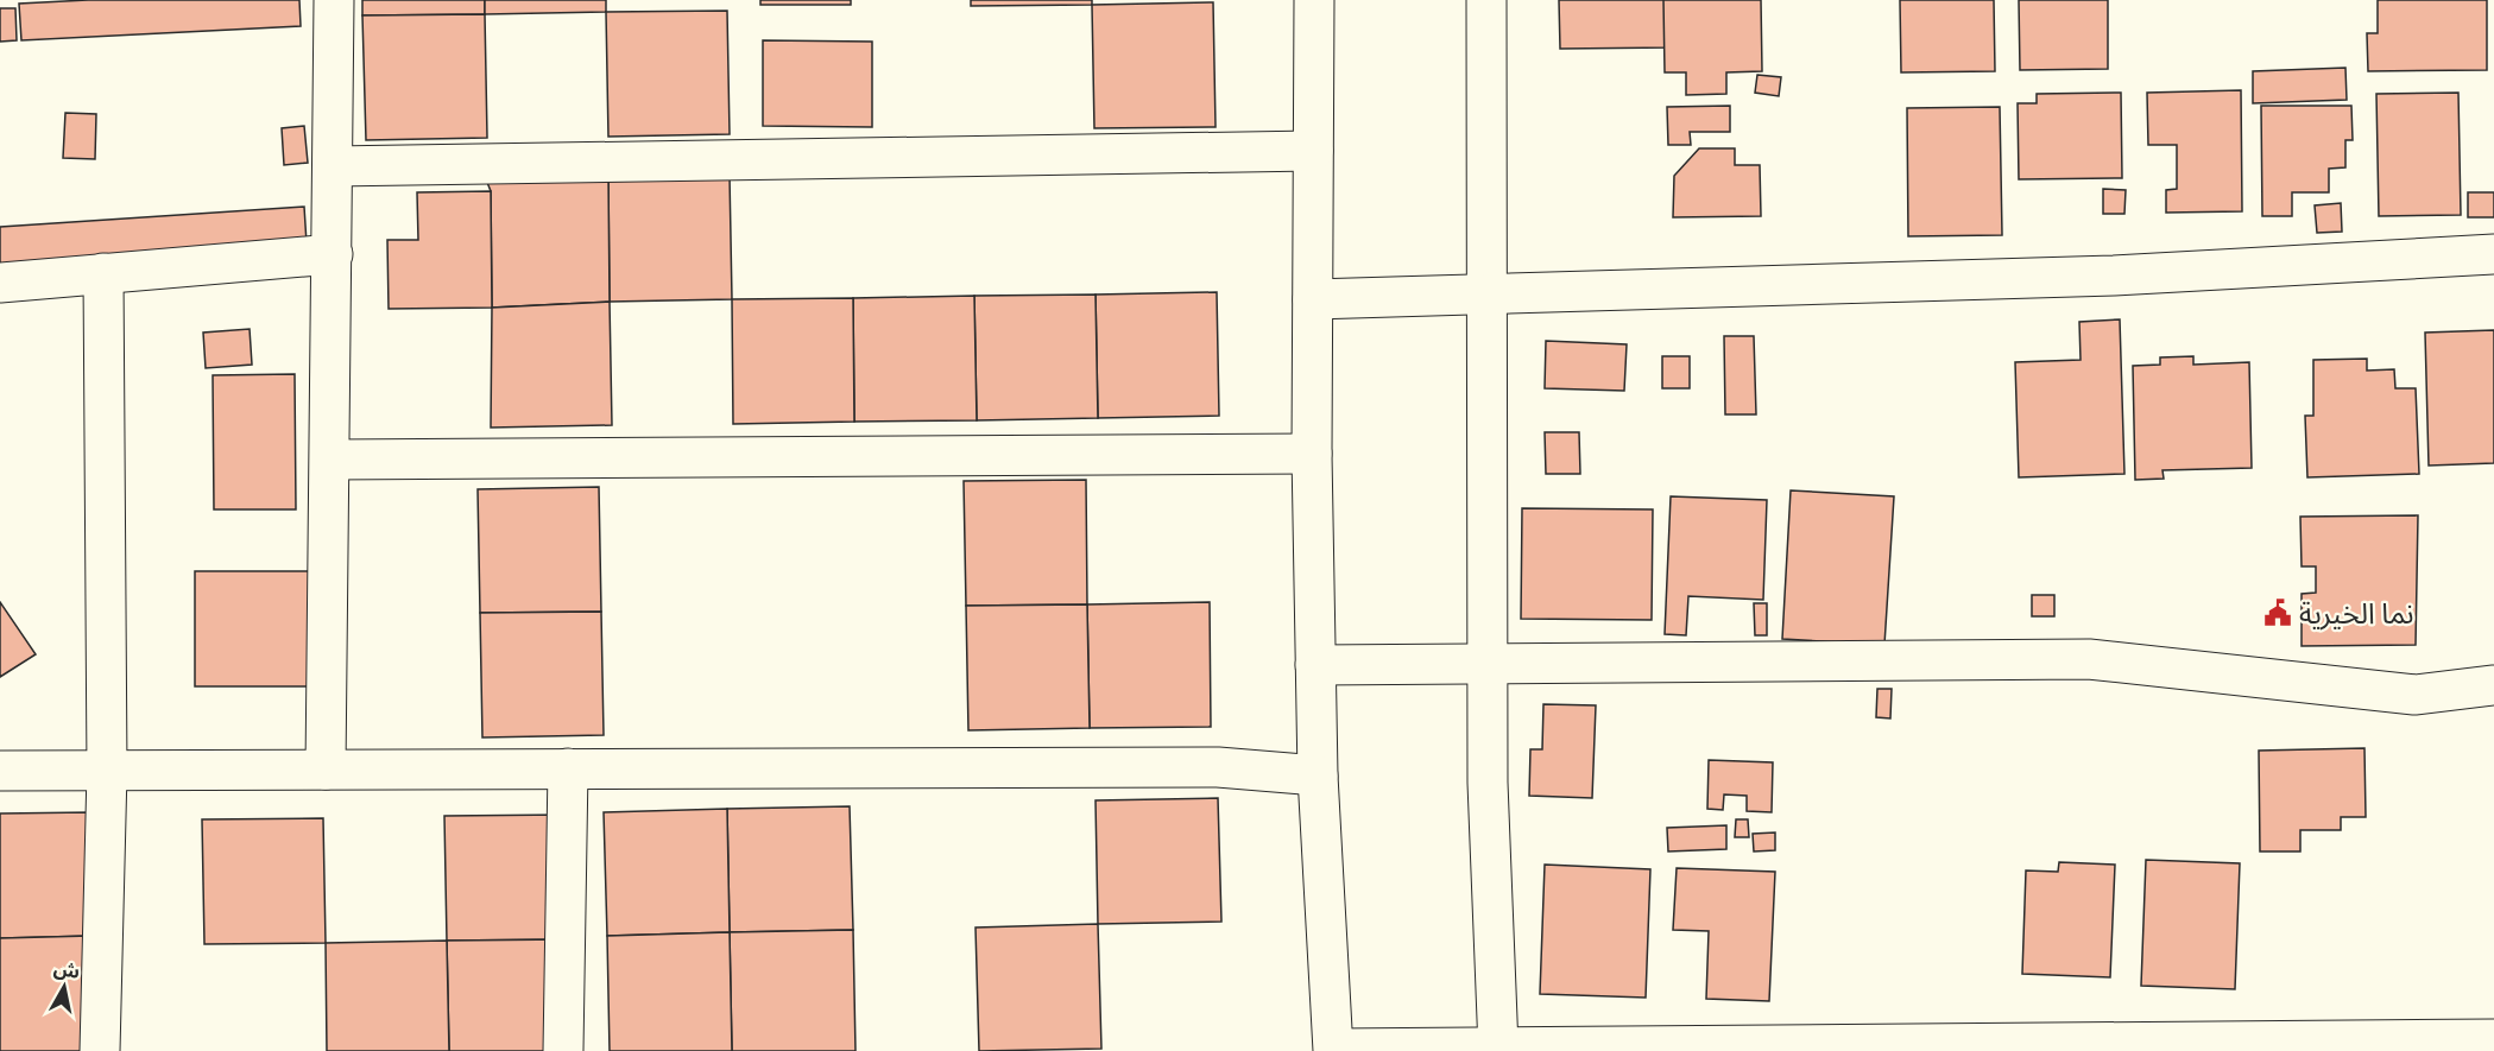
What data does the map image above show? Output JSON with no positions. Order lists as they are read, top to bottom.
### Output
{
  "places": {
    "public building": ["نما الخيرية"]
  },
  "north": "top"
}
